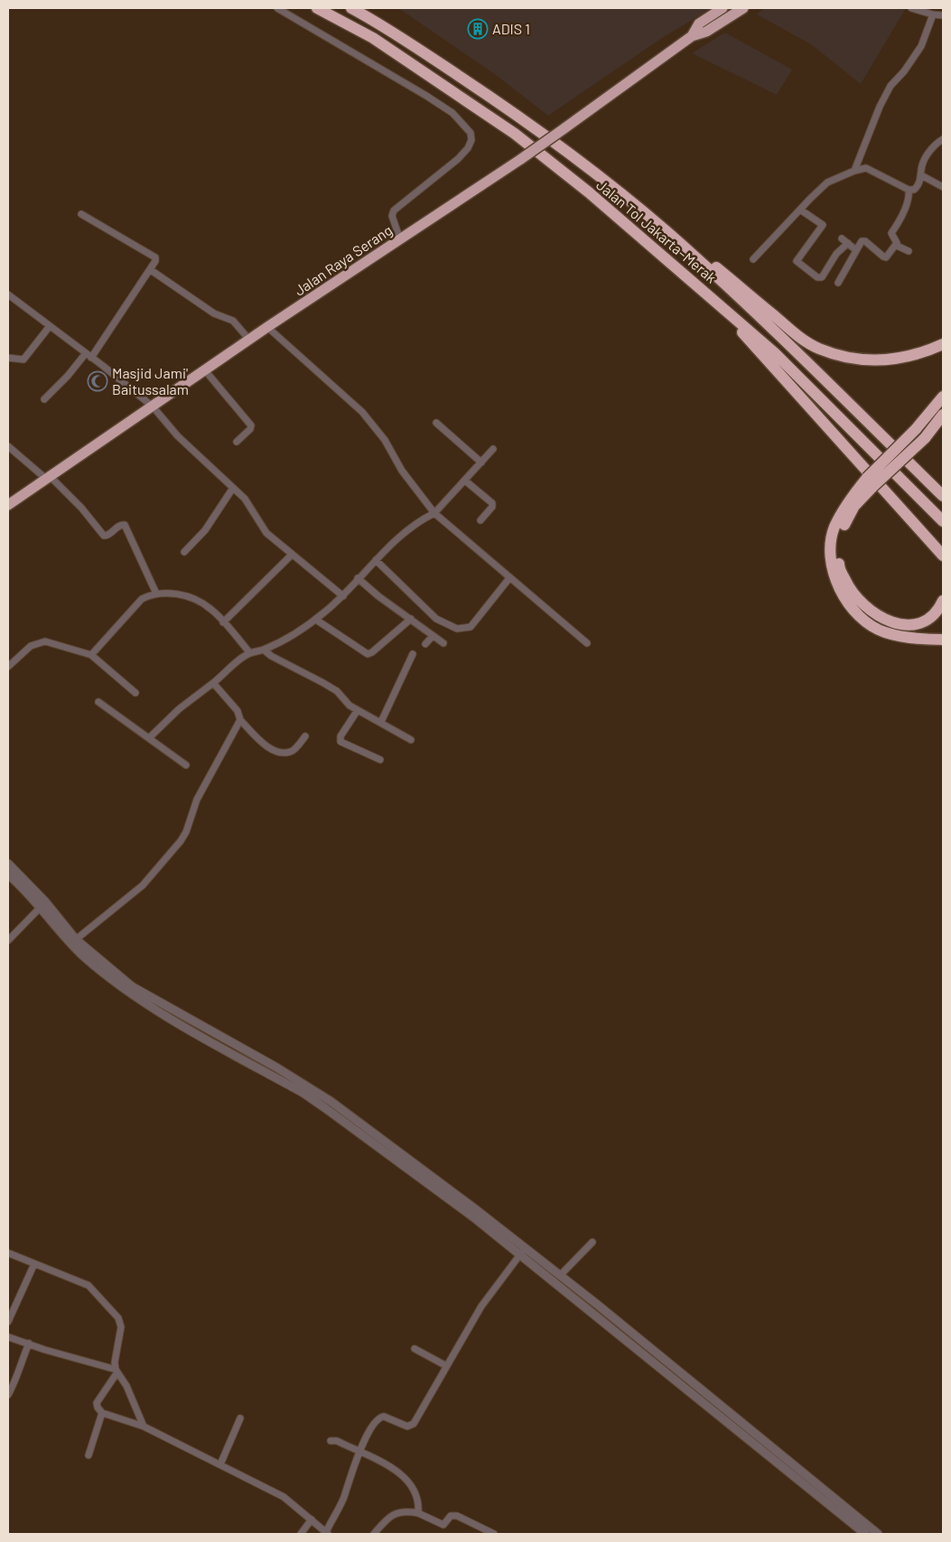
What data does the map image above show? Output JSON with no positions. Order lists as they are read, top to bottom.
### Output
{
  "streets": {
    "highway": ["Jalan Tol Jakarta–Merak", "Jalan Raya Serang"]
  },
  "places": {
    "building": ["ADIS 1"],
    "mosque": ["Masjid Jami' Baitussalam"]
  }
}
